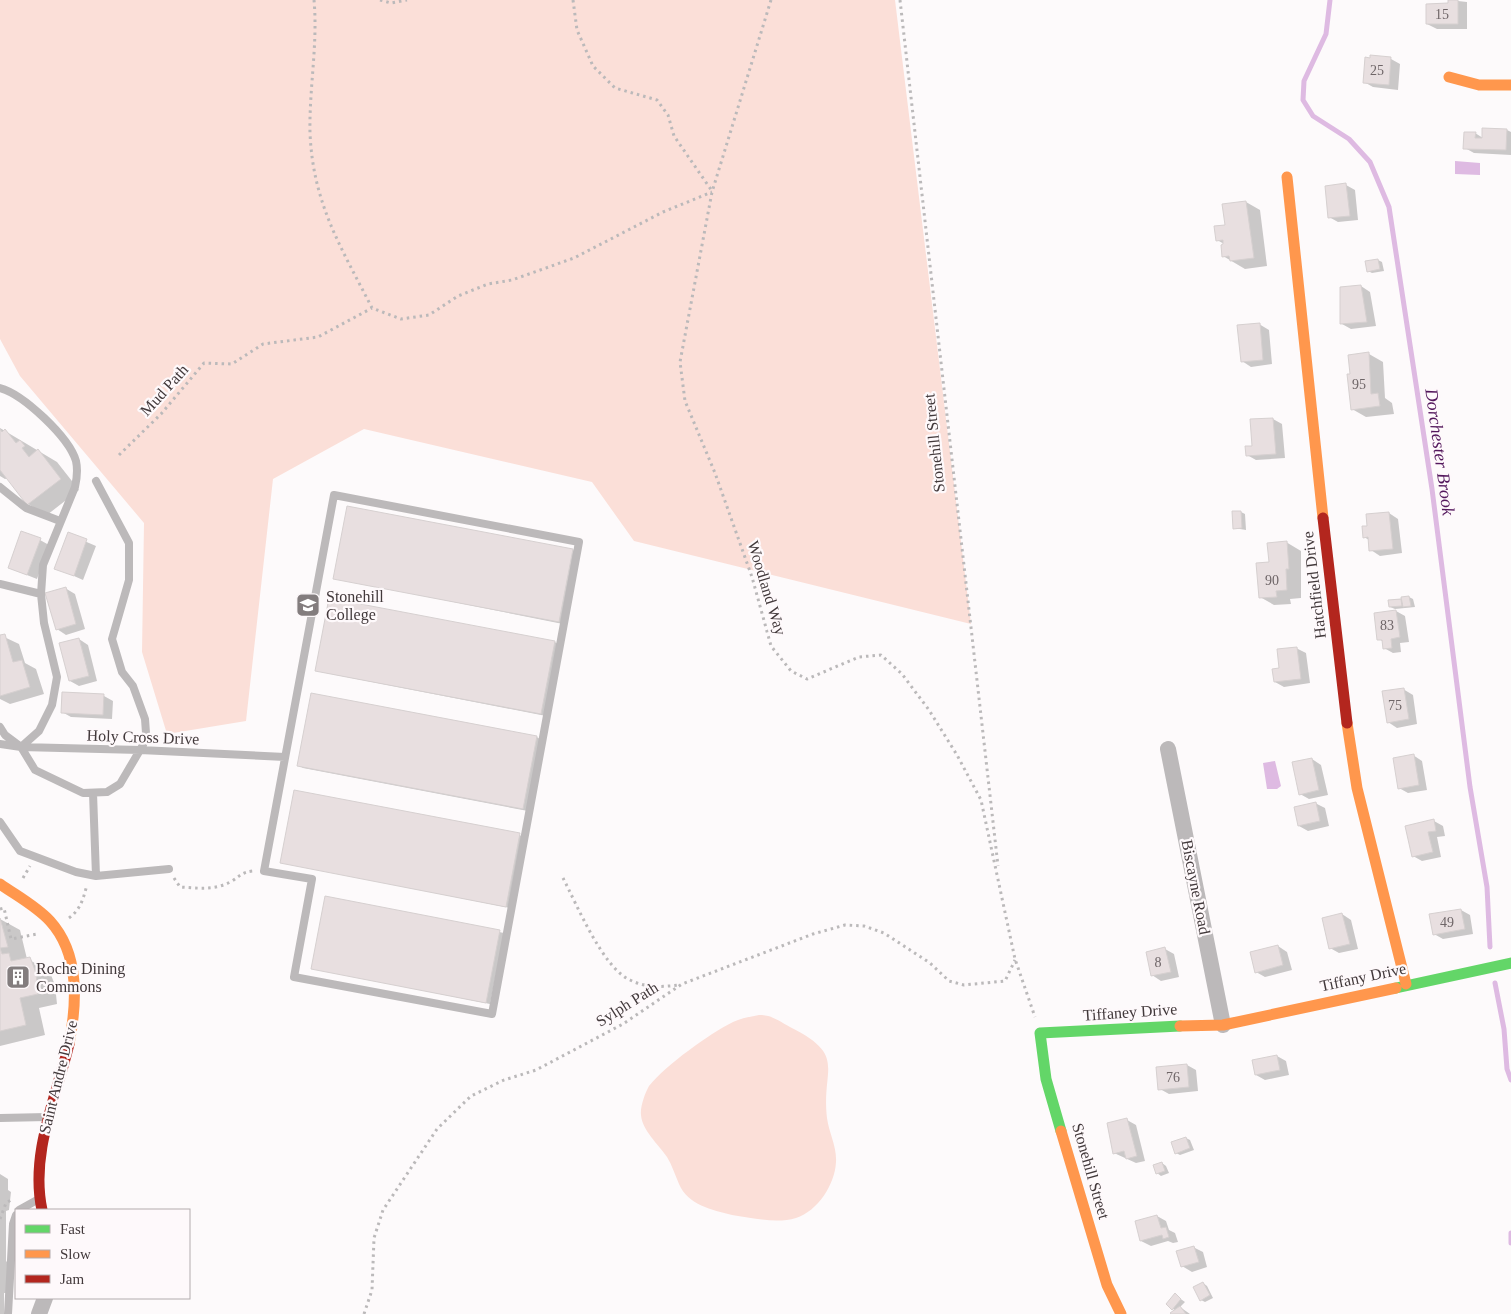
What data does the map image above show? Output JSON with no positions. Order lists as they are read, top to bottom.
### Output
{
  "streets": {
    "street": [
      "Stonehill Street",
      "Hatchfield Drive",
      "Biscayne Road",
      "Tiffany Drive",
      "Tiffaney Drive",
      "Saint Andre Drive"
    ],
    "lane": ["Holy Cross Drive"],
    "path": ["Mud Path", "Woodland Way", "Sylph Path"]
  },
  "crossings": [
    ["Stonehill Street", "Woodland Way"],
    ["Stonehill Street", "Tiffaney Drive"],
    ["Hatchfield Drive", "Tiffany Drive"],
    ["Biscayne Road", "Tiffany Drive"],
    ["Biscayne Road", "Tiffaney Drive"],
    ["Tiffany Drive", "Tiffaney Drive"]
  ],
  "water": ["Dorchester Brook"],
  "places": {
    "school or university": ["Stonehill College"],
    "building": ["Roche Dining Commons"]
  },
  "house_numbers": [
    "15",
    "25",
    "95",
    "90",
    "83",
    "75",
    "49",
    "8",
    "76"
  ],
  "legend": ["Fast", "Slow", "Jam"]
}
